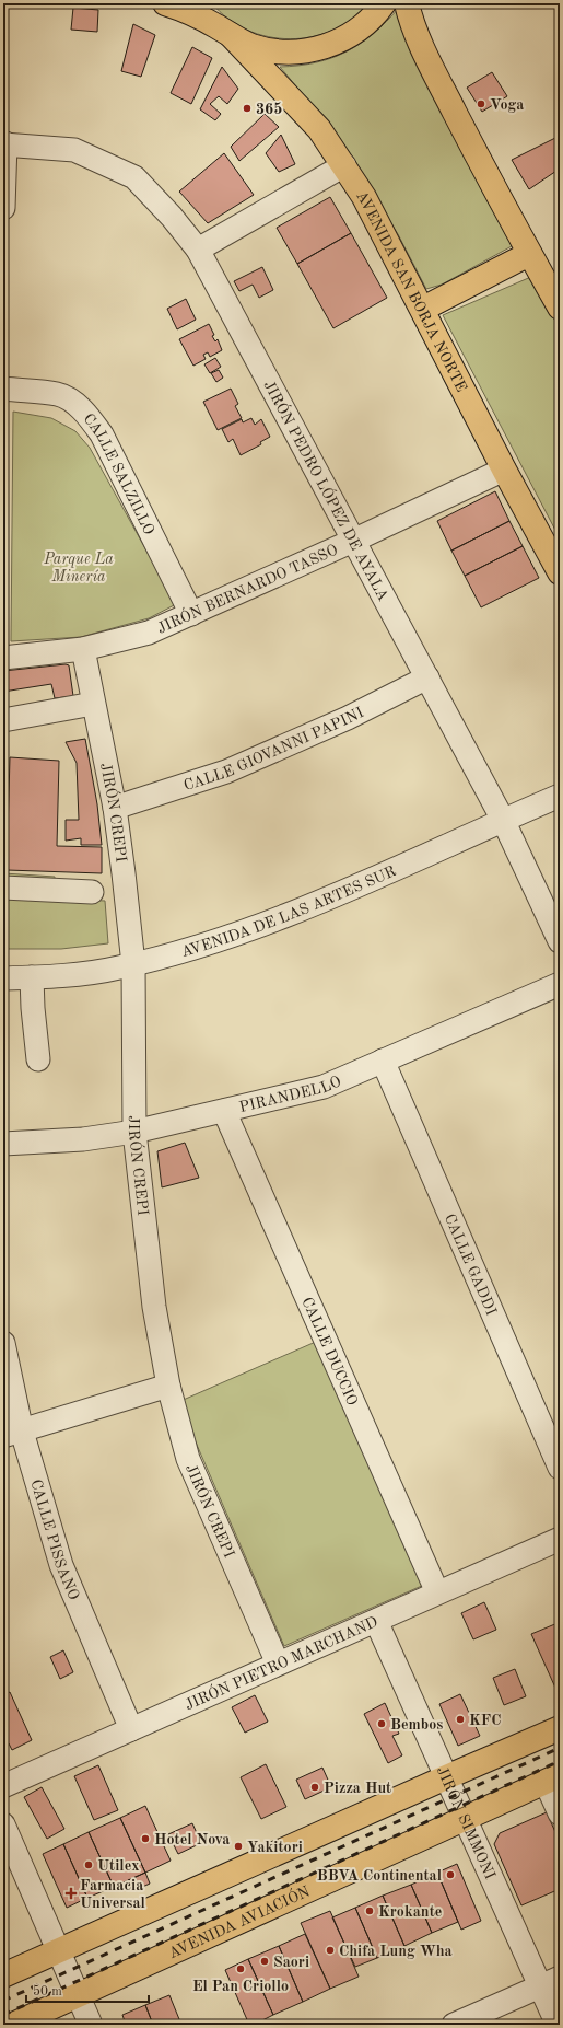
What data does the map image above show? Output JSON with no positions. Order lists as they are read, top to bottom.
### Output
{
  "streets": {
    "main road": ["AVENIDA SAN BORJA NORTE", "AVENIDA AVIACIÓN"],
    "street": [
      "CALLE SALZILLO",
      "JIRÓN PEDRO LÓPEZ DE AYALA",
      "JIRÓN BERNARDO TASSO",
      "CALLE GIOVANNI PAPINI",
      "JIRÓN CREPI",
      "AVENIDA DE LAS ARTES SUR",
      "PIRANDELLO",
      "CALLE GADDI",
      "CALLE DUCCIO",
      "CALLE PISSANO",
      "JIRÓN PIETRO MARCHAND",
      "JIRÓN SIMMONI"
    ]
  },
  "crossings": [
    ["AVENIDA SAN BORJA NORTE", "JIRÓN BERNARDO TASSO"],
    ["CALLE SALZILLO", "JIRÓN BERNARDO TASSO"],
    ["JIRÓN PEDRO LÓPEZ DE AYALA", "JIRÓN BERNARDO TASSO"],
    ["JIRÓN PEDRO LÓPEZ DE AYALA", "CALLE GIOVANNI PAPINI"],
    ["JIRÓN PEDRO LÓPEZ DE AYALA", "AVENIDA DE LAS ARTES SUR"],
    ["JIRÓN BERNARDO TASSO", "JIRÓN CREPI"],
    ["CALLE GIOVANNI PAPINI", "JIRÓN CREPI"],
    ["JIRÓN CREPI", "AVENIDA DE LAS ARTES SUR"],
    ["JIRÓN CREPI", "PIRANDELLO"],
    ["JIRÓN CREPI", "JIRÓN PIETRO MARCHAND"],
    ["PIRANDELLO", "CALLE GADDI"],
    ["PIRANDELLO", "CALLE DUCCIO"],
    ["CALLE DUCCIO", "JIRÓN PIETRO MARCHAND"],
    ["CALLE PISSANO", "JIRÓN PIETRO MARCHAND"],
    ["JIRÓN PIETRO MARCHAND", "JIRÓN SIMMONI"],
    ["JIRÓN SIMMONI", "AVENIDA AVIACIÓN"]
  ],
  "parks": ["Parque La Minería"],
  "places": {
    "other": [
      "Voga",
      "365",
      "KFC",
      "Bembos",
      "Pizza Hut",
      "Hotel Nova",
      "Yakitori",
      "Utilex",
      "BBVA Continental",
      "Krokante",
      "Chifa Lung Wha",
      "Saori",
      "El Pan Criollo"
    ],
    "health": ["Farmacia Universal"]
  },
  "scale_bar": "50 m"
}
